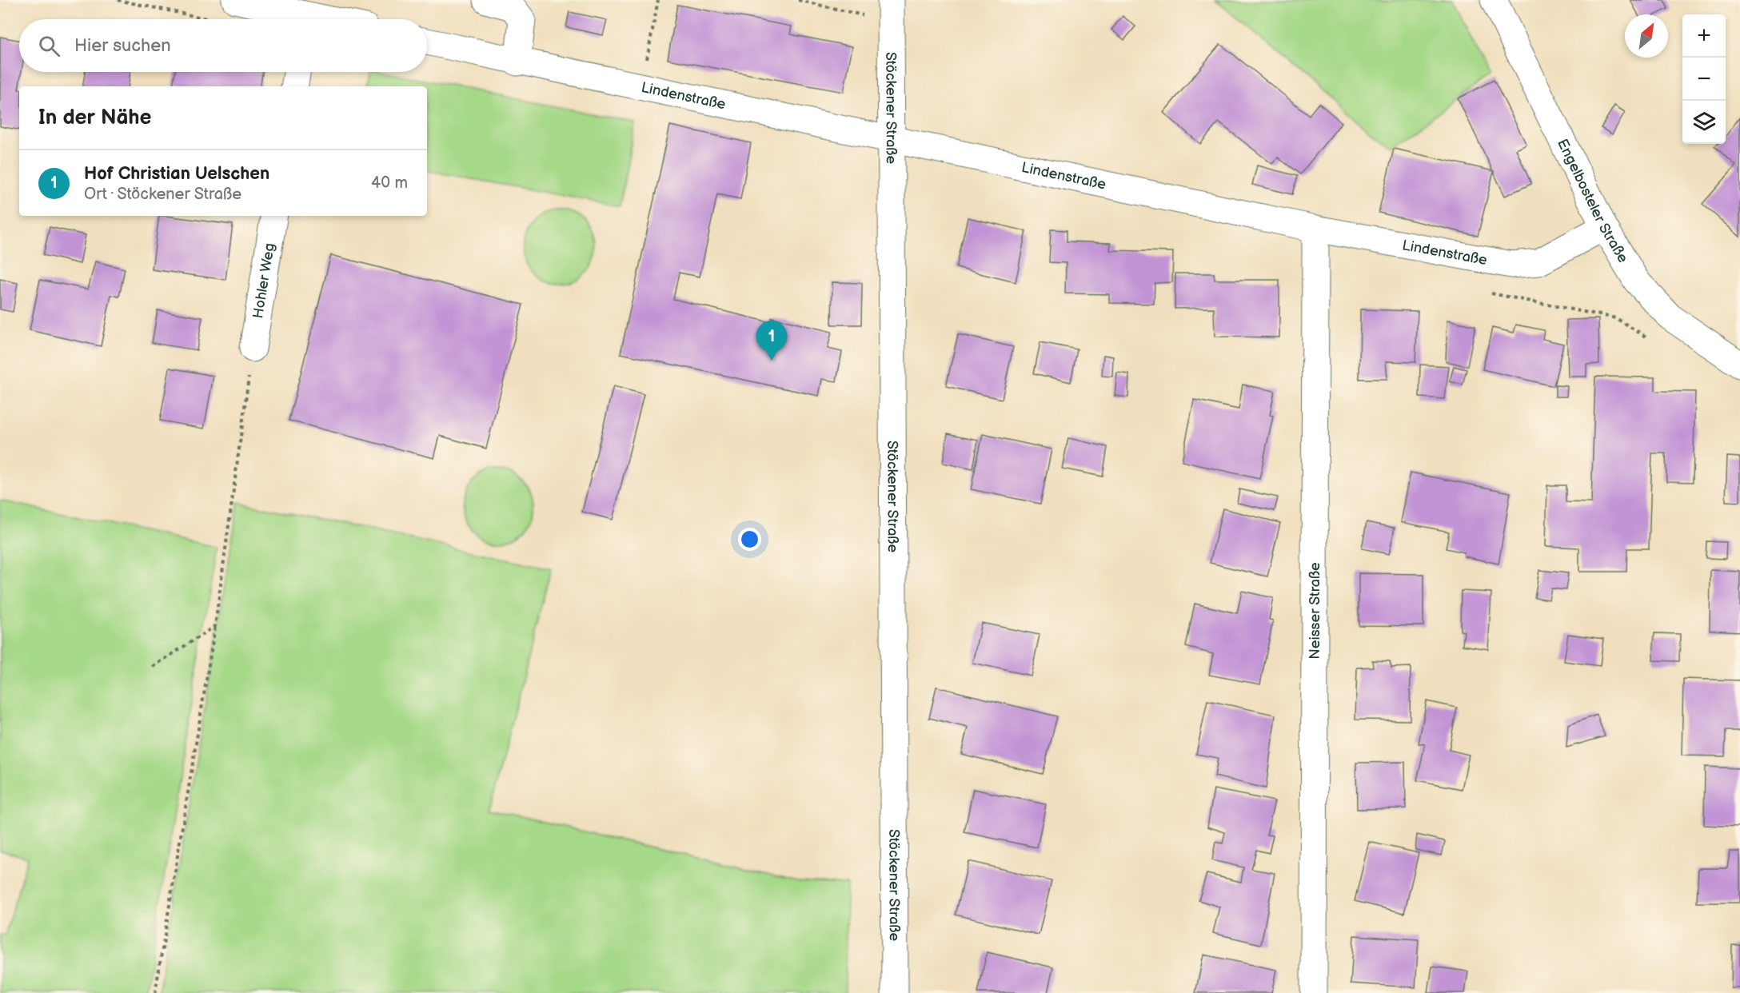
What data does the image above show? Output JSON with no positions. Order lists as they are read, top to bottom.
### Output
{
  "streets": {
    "street": [
      "Lindenstraße",
      "Stöckener Straße",
      "Engelbosteler Straße",
      "Hohler Weg",
      "Neisser Straße"
    ]
  },
  "crossings": [
    ["Lindenstraße", "Stöckener Straße"],
    ["Lindenstraße", "Engelbosteler Straße"],
    ["Lindenstraße", "Neisser Straße"]
  ],
  "north": "top right",
  "page": {
    "map_buttons": ["+", "−"],
    "search": "Hier suchen",
    "heading": "In der Nähe",
    "list": [
      {
        "mark": "1",
        "name": "Hof Christian Uelschen",
        "note": "Ort · Stöckener Straße",
        "value": "40 m"
      }
    ],
    "pins": "1"
  }
}
